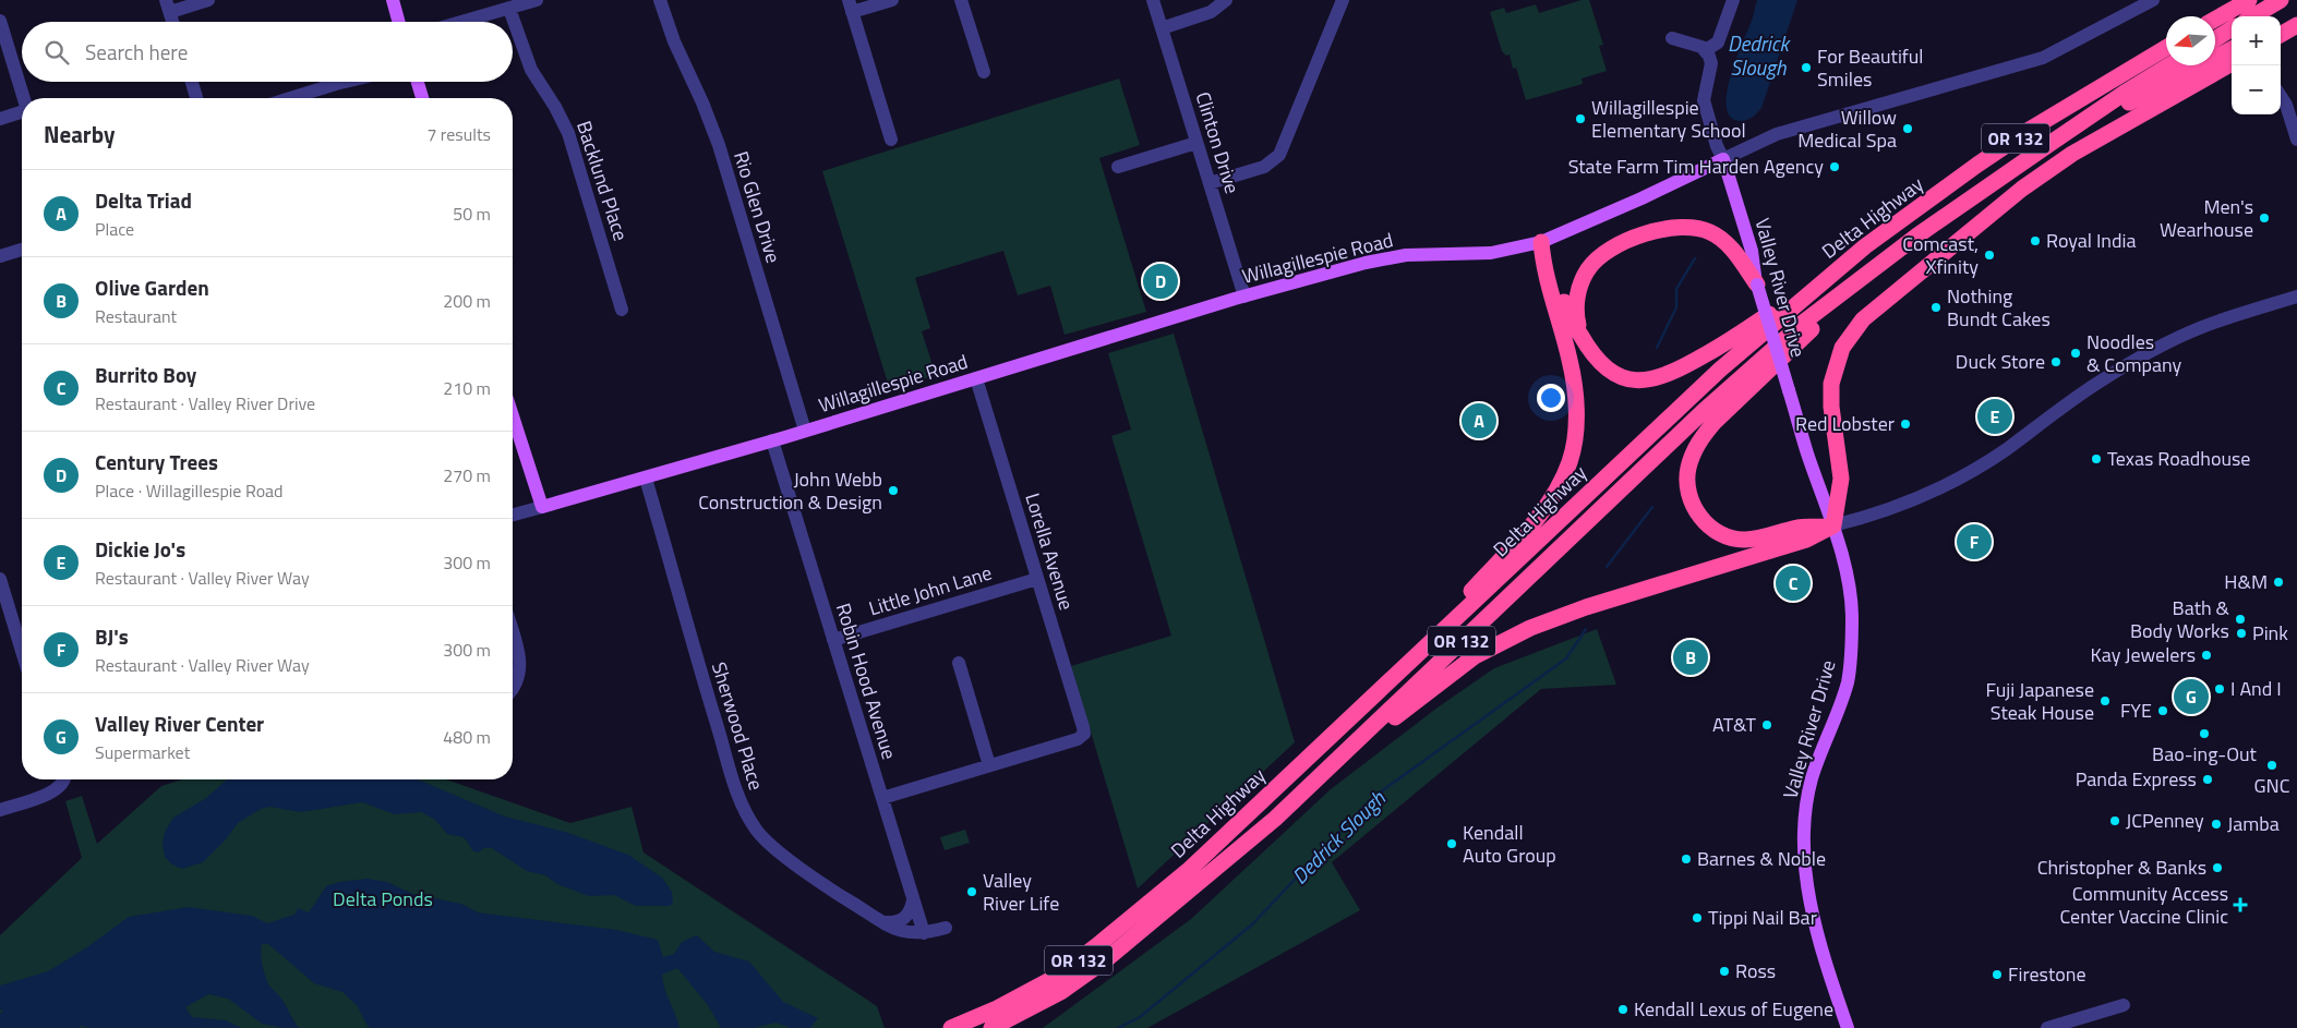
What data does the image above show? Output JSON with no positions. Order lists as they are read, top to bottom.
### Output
{
  "streets": {
    "highway": ["OR 132", "Delta Highway"],
    "main road": ["Willagillespie Road", "Valley River Drive"],
    "street": [
      "Clinton Drive",
      "Backlund Place",
      "Rio Glen Drive",
      "Lorella Avenue",
      "Little John Lane",
      "Robin Hood Avenue",
      "Sherwood Place"
    ]
  },
  "crossings": [
    ["Clinton Drive", "Willagillespie Road"],
    ["Rio Glen Drive", "Willagillespie Road"],
    ["Willagillespie Road", "Valley River Drive"],
    ["Willagillespie Road", "Lorella Avenue"],
    ["Willagillespie Road", "Robin Hood Avenue"],
    ["Willagillespie Road", "Sherwood Place"],
    ["Lorella Avenue", "Little John Lane"],
    ["Little John Lane", "Robin Hood Avenue"],
    ["Robin Hood Avenue", "Sherwood Place"]
  ],
  "water": ["Dedrick Slough"],
  "parks": ["Delta Ponds"],
  "places": {
    "other": [
      "For Beautiful Smiles",
      "Willagillespie Elementary School",
      "Willow Medical Spa",
      "State Farm Tim Harden Agency",
      "Men's Wearhouse",
      "Royal India",
      "Comcast, Xfinity",
      "Nothing Bundt Cakes",
      "Noodles & Company",
      "Duck Store",
      "Red Lobster",
      "Texas Roadhouse",
      "John Webb Construction & Design",
      "H&M",
      "Bath & Body Works",
      "Pink",
      "Kay Jewelers",
      "I And I",
      "Fuji Japanese Steak House",
      "FYE",
      "AT&T",
      "Bao-ing-Out",
      "GNC",
      "Panda Express",
      "JCPenney",
      "Jamba",
      "Kendall Auto Group",
      "Barnes & Noble",
      "Christopher & Banks",
      "Valley River Life",
      "Tippi Nail Bar",
      "Ross",
      "Firestone",
      "Kendall Lexus of Eugene"
    ],
    "health": ["Community Access Center Vaccine Clinic"]
  },
  "north": "left",
  "page": {
    "map_buttons": ["+", "−"],
    "search": "Search here",
    "heading": ["Nearby", "7 results"],
    "list": [
      {
        "mark": "A",
        "name": "Delta Triad",
        "note": "Place",
        "value": "50 m"
      },
      {
        "mark": "B",
        "name": "Olive Garden",
        "note": "Restaurant",
        "value": "200 m"
      },
      {
        "mark": "C",
        "name": "Burrito Boy",
        "note": "Restaurant · Valley River Drive",
        "value": "210 m"
      },
      {
        "mark": "D",
        "name": "Century Trees",
        "note": "Place · Willagillespie Road",
        "value": "270 m"
      },
      {
        "mark": "E",
        "name": "Dickie Jo's",
        "note": "Restaurant · Valley River Way",
        "value": "300 m"
      },
      {
        "mark": "F",
        "name": "BJ's",
        "note": "Restaurant · Valley River Way",
        "value": "300 m"
      },
      {
        "mark": "G",
        "name": "Valley River Center",
        "note": "Supermarket",
        "value": "480 m"
      }
    ],
    "pins": [
      "D",
      "E",
      "A",
      "F",
      "C",
      "B",
      "G"
    ]
  }
}
